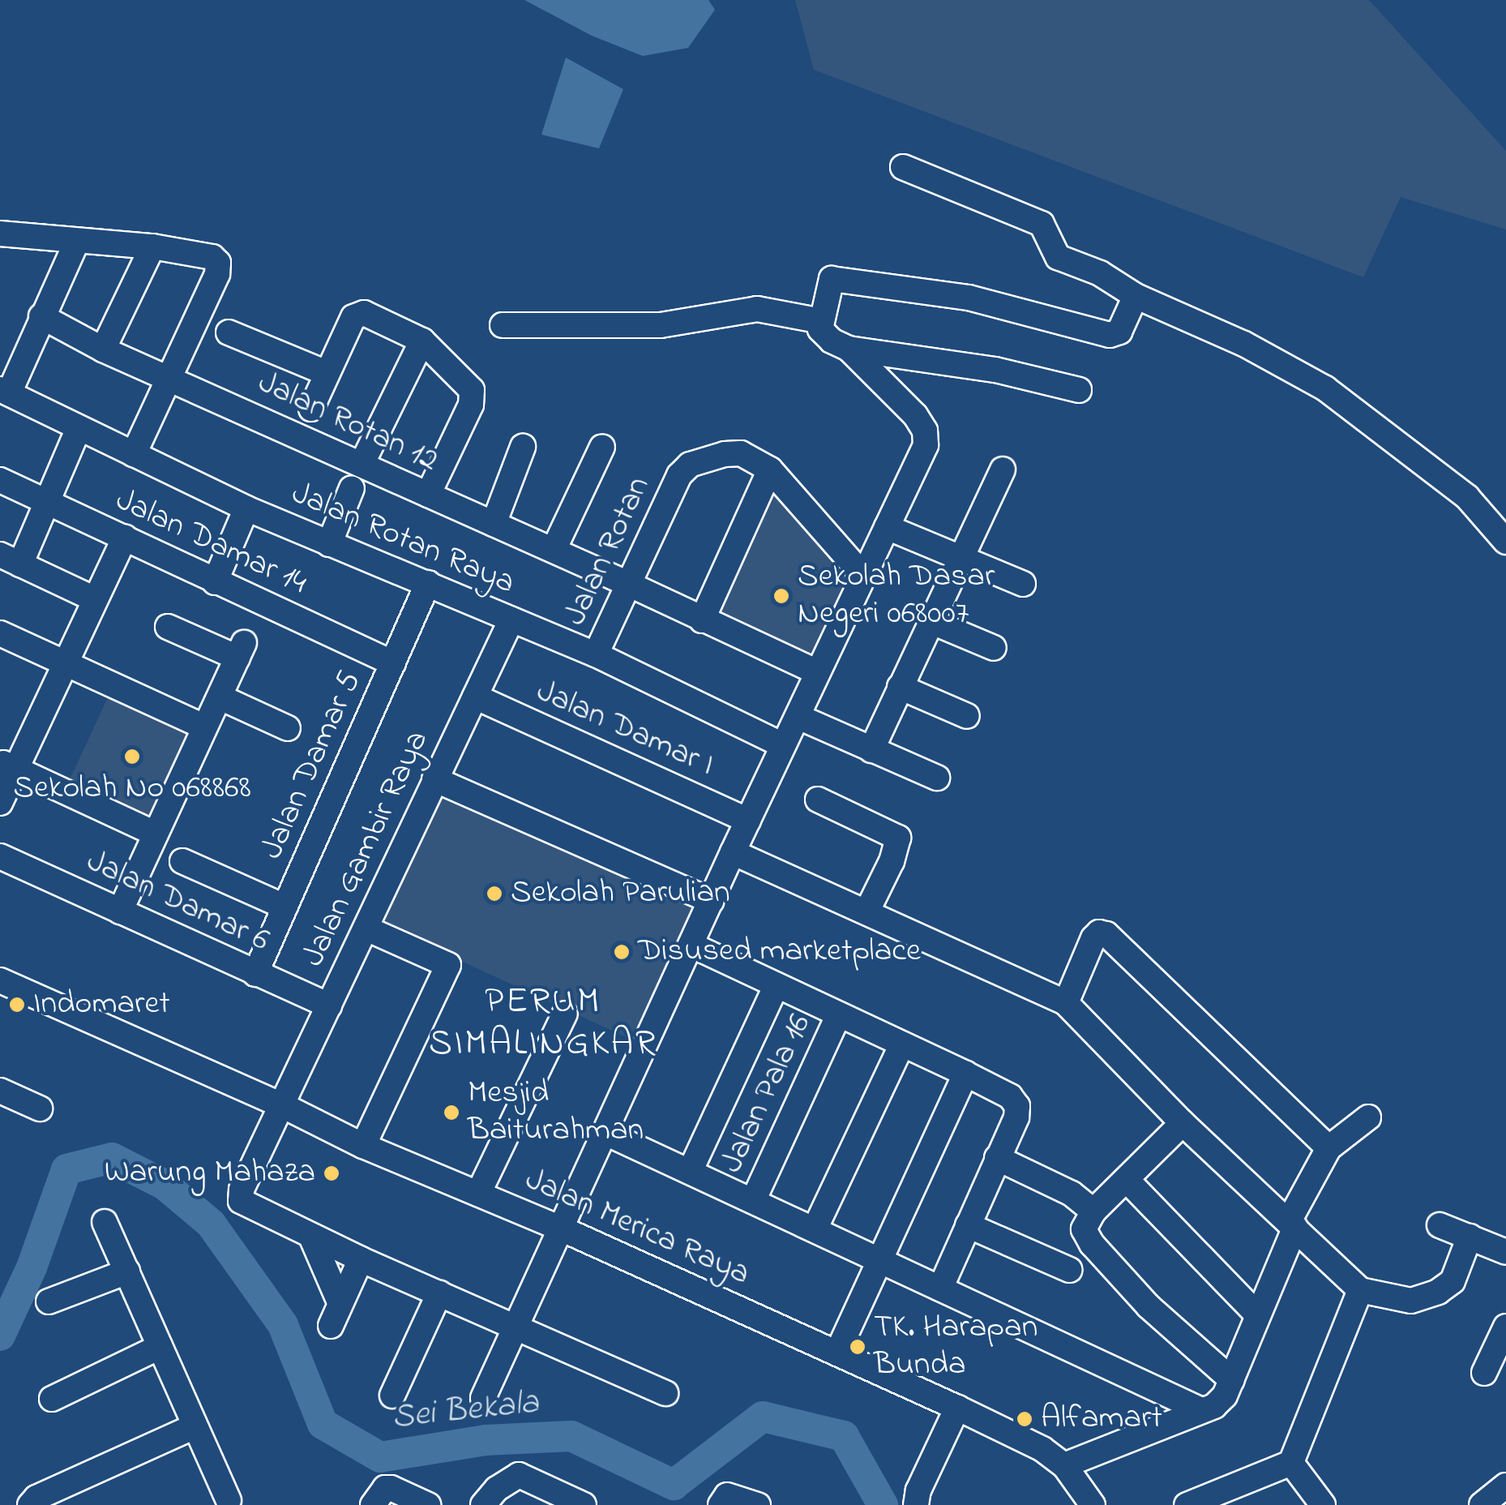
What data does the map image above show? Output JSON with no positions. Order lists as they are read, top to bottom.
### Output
{
  "streets": {
    "street": [
      "Jalan Rotan 12",
      "Jalan Rotan Raya",
      "Jalan Damar 14",
      "Jalan Rotan",
      "Jalan Damar I",
      "Jalan Damar 5",
      "Jalan Gambir Raya",
      "Jalan Damar 6",
      "Jalan Pala 16",
      "Jalan Merica Raya"
    ]
  },
  "crossings": [
    ["Jalan Rotan 12", "Jalan Rotan"],
    ["Jalan Rotan Raya", "Jalan Rotan"],
    ["Jalan Rotan Raya", "Jalan Damar 5"],
    ["Jalan Rotan Raya", "Jalan Gambir Raya"],
    ["Jalan Damar 14", "Jalan Damar 5"],
    ["Jalan Damar I", "Jalan Gambir Raya"],
    ["Jalan Damar 5", "Jalan Damar 6"],
    ["Jalan Gambir Raya", "Jalan Damar 6"],
    ["Jalan Gambir Raya", "Jalan Merica Raya"]
  ],
  "districts": ["PERUM SIMALINGKAR"],
  "water": ["Sei Bekala"],
  "places": [
    "Sekolah Dasar Negeri 068007",
    "Sekolah No 068868",
    "Sekolah Parulian",
    "Disused marketplace",
    "Indomaret",
    "Mesjid Baiturahman",
    "Warung Mahaza",
    "TK. Harapan Bunda",
    "Alfamart"
  ]
}
